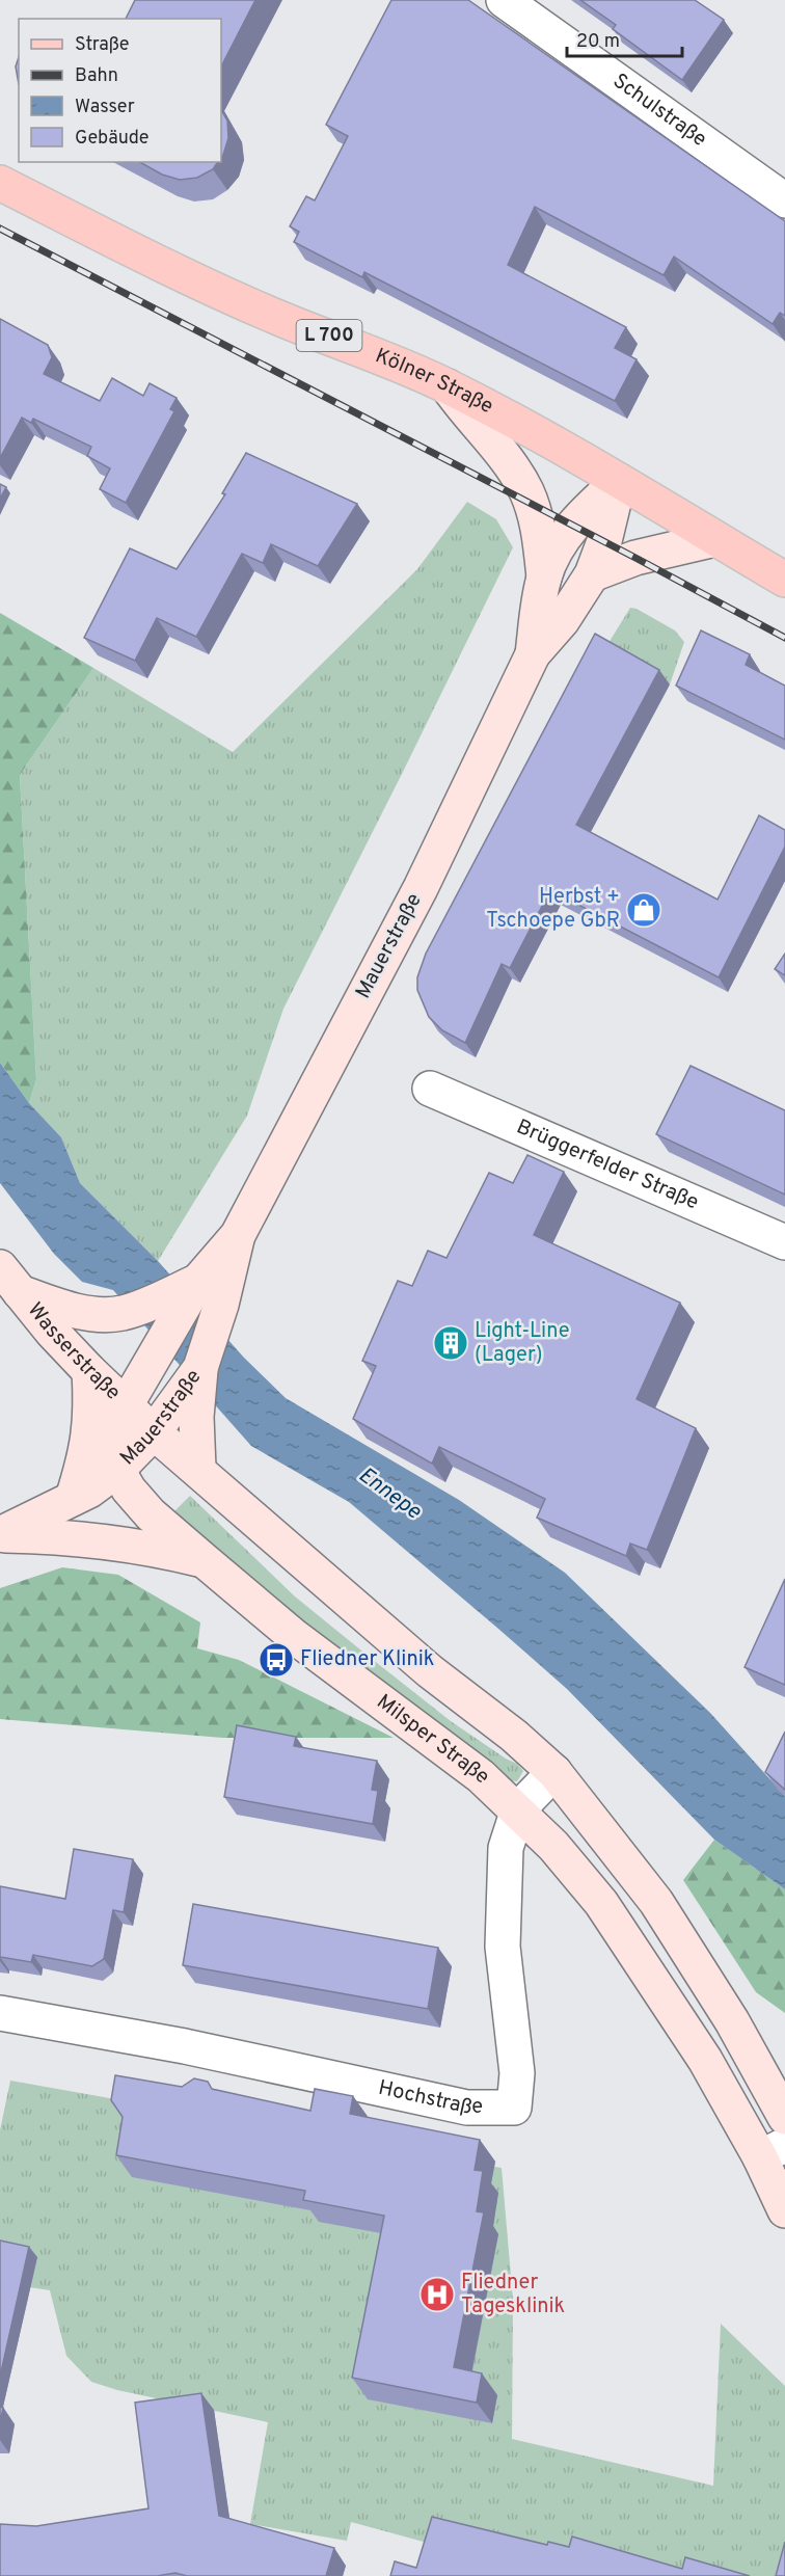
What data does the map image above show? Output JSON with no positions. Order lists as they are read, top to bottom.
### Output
{
  "streets": {
    "main road": [
      "L 700",
      "Kölner Straße",
      "Mauerstraße",
      "Wasserstraße",
      "Milsper Straße"
    ],
    "street": ["Schulstraße", "Brüggerfelder Straße", "Hochstraße"]
  },
  "crossings": [
    ["Kölner Straße", "Mauerstraße"],
    ["Mauerstraße", "Wasserstraße"],
    ["Mauerstraße", "Milsper Straße"],
    ["Milsper Straße", "Hochstraße"]
  ],
  "water": ["Ennepe"],
  "places": {
    "shop": ["Herbst + Tschoepe GbR"],
    "building": ["Light-Line (Lager)"],
    "bus stop": ["Fliedner Klinik"],
    "hospital": ["Fliedner Tagesklinik"]
  },
  "legend": [
    "Straße",
    "Bahn",
    "Wasser",
    "Gebäude"
  ],
  "scale_bar": "20 m"
}
